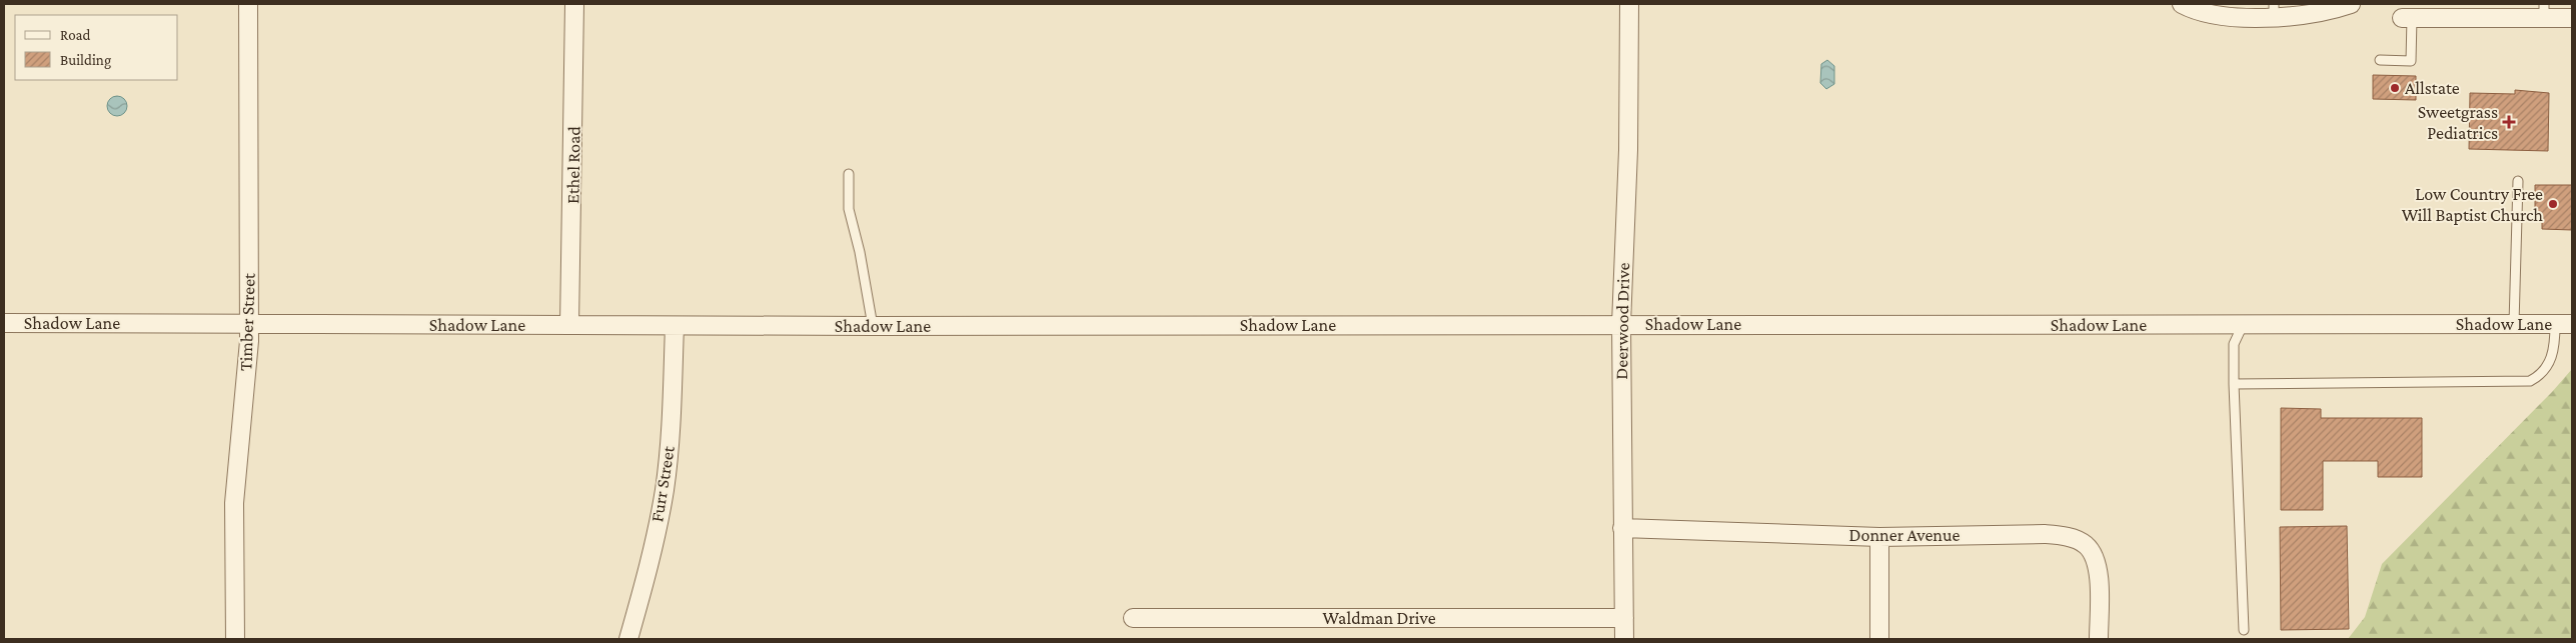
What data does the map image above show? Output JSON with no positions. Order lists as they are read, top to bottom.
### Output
{
  "streets": {
    "street": [
      "Ethel Road",
      "Deerwood Drive",
      "Timber Street",
      "Shadow Lane",
      "Furr Street",
      "Donner Avenue",
      "Waldman Drive"
    ]
  },
  "crossings": [
    ["Ethel Road", "Shadow Lane"],
    ["Deerwood Drive", "Shadow Lane"],
    ["Deerwood Drive", "Donner Avenue"],
    ["Deerwood Drive", "Waldman Drive"],
    ["Timber Street", "Shadow Lane"],
    ["Shadow Lane", "Furr Street"]
  ],
  "places": {
    "other": ["Allstate", "Low Country Free Will Baptist Church"],
    "health": ["Sweetgrass Pediatrics"]
  },
  "legend": ["Road", "Building"]
}
